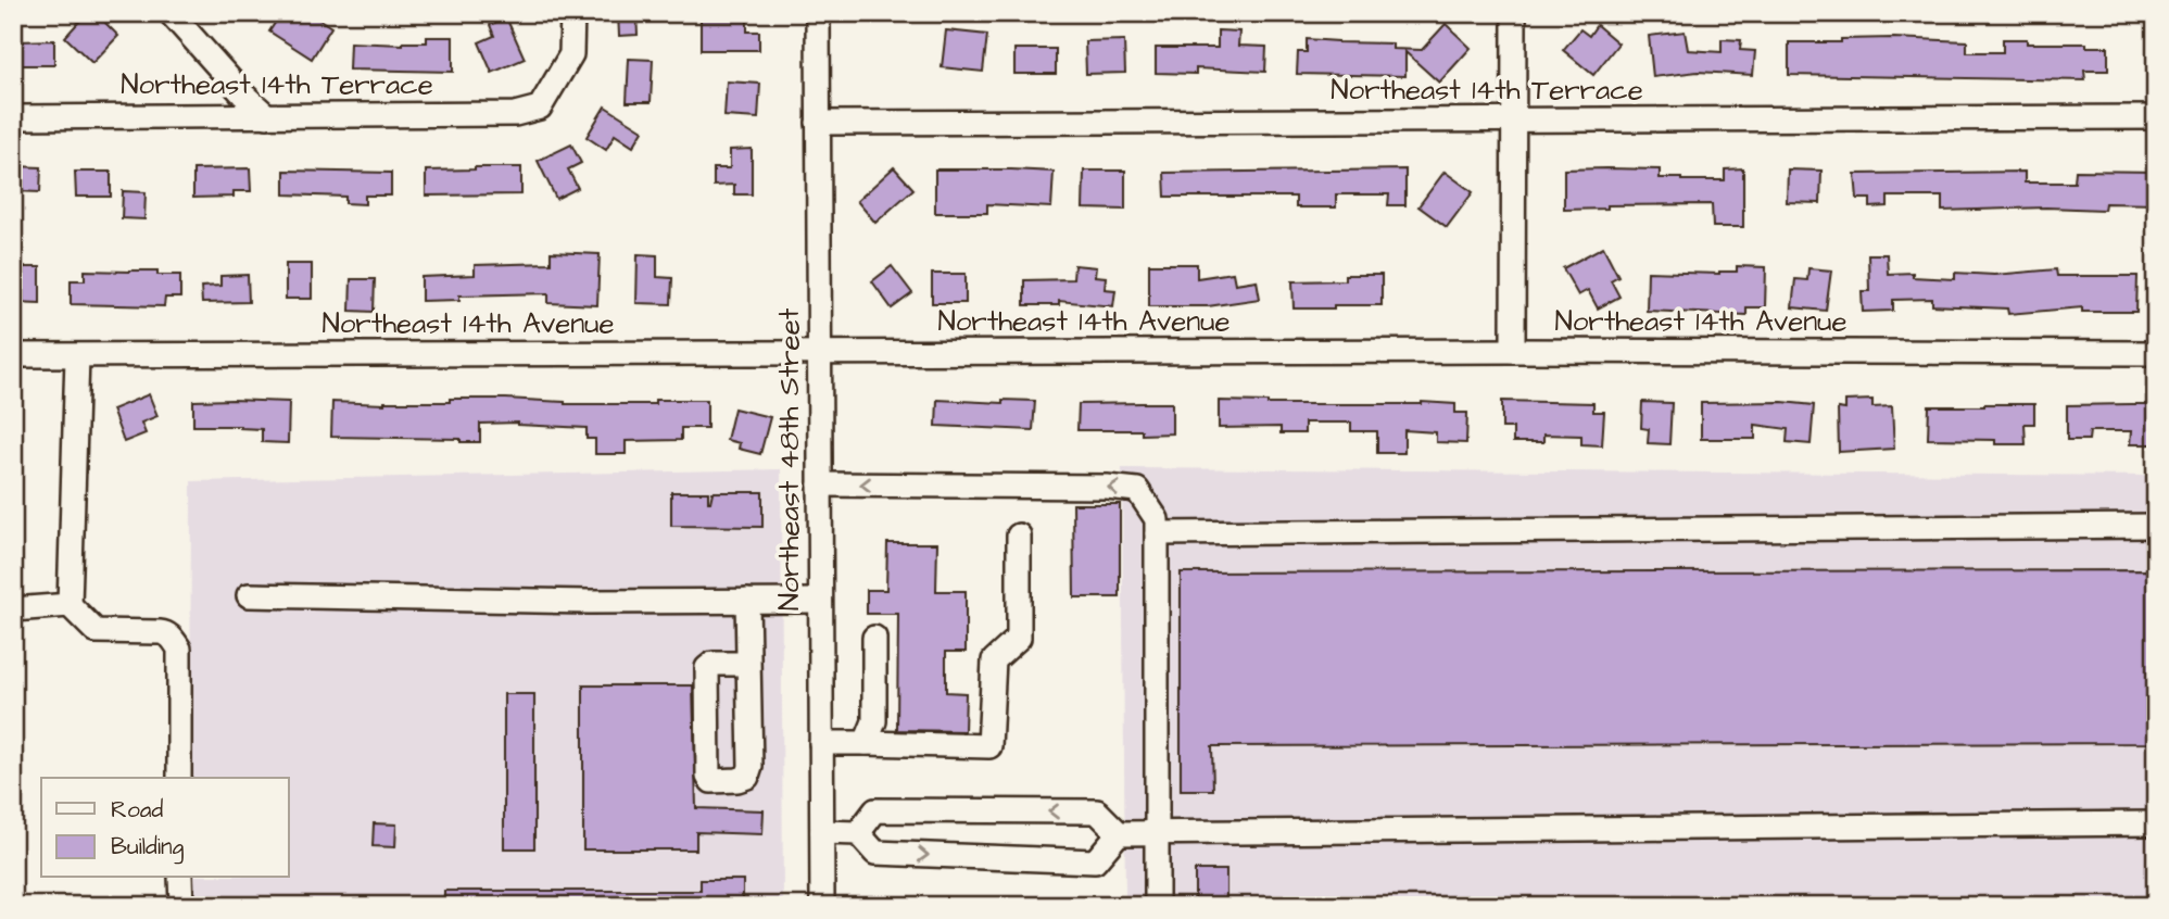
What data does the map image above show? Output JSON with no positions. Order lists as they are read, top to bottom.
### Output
{
  "streets": {
    "street": ["Northeast 14th Terrace", "Northeast 14th Avenue", "Northeast 48th Street"]
  },
  "crossings": [
    ["Northeast 14th Terrace", "Northeast 48th Street"],
    ["Northeast 14th Avenue", "Northeast 48th Street"]
  ],
  "legend": ["Road", "Building"]
}
